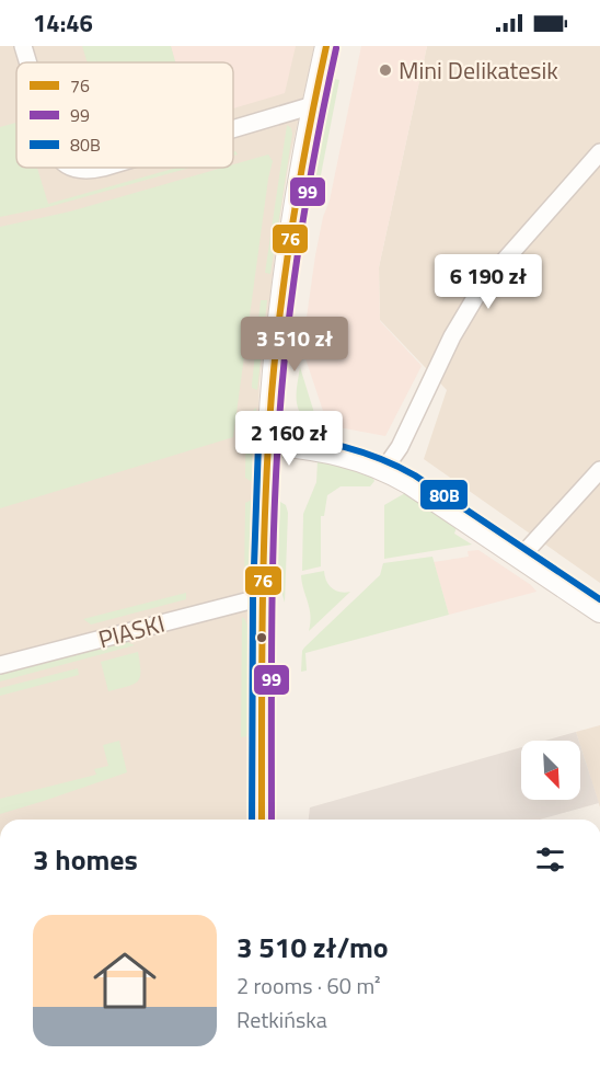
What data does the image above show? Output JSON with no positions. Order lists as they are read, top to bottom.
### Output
{
  "streets": {
    "street": ["PIASKI"]
  },
  "places": ["Mini Delikatesik"],
  "lines": ["transit line 76", "transit line 99", "transit line 80B"],
  "legend": ["76", "99", "80B"],
  "north": "bottom right",
  "page": {
    "status": "14:46",
    "price": ["6 190 zł", "3 510 zł", "2 160 zł"],
    "heading": "3 homes",
    "list": [
      {
        "name": "3 510 zł/mo",
        "note": "2 rooms · 60 m² · Retkińska"
      }
    ]
  }
}
